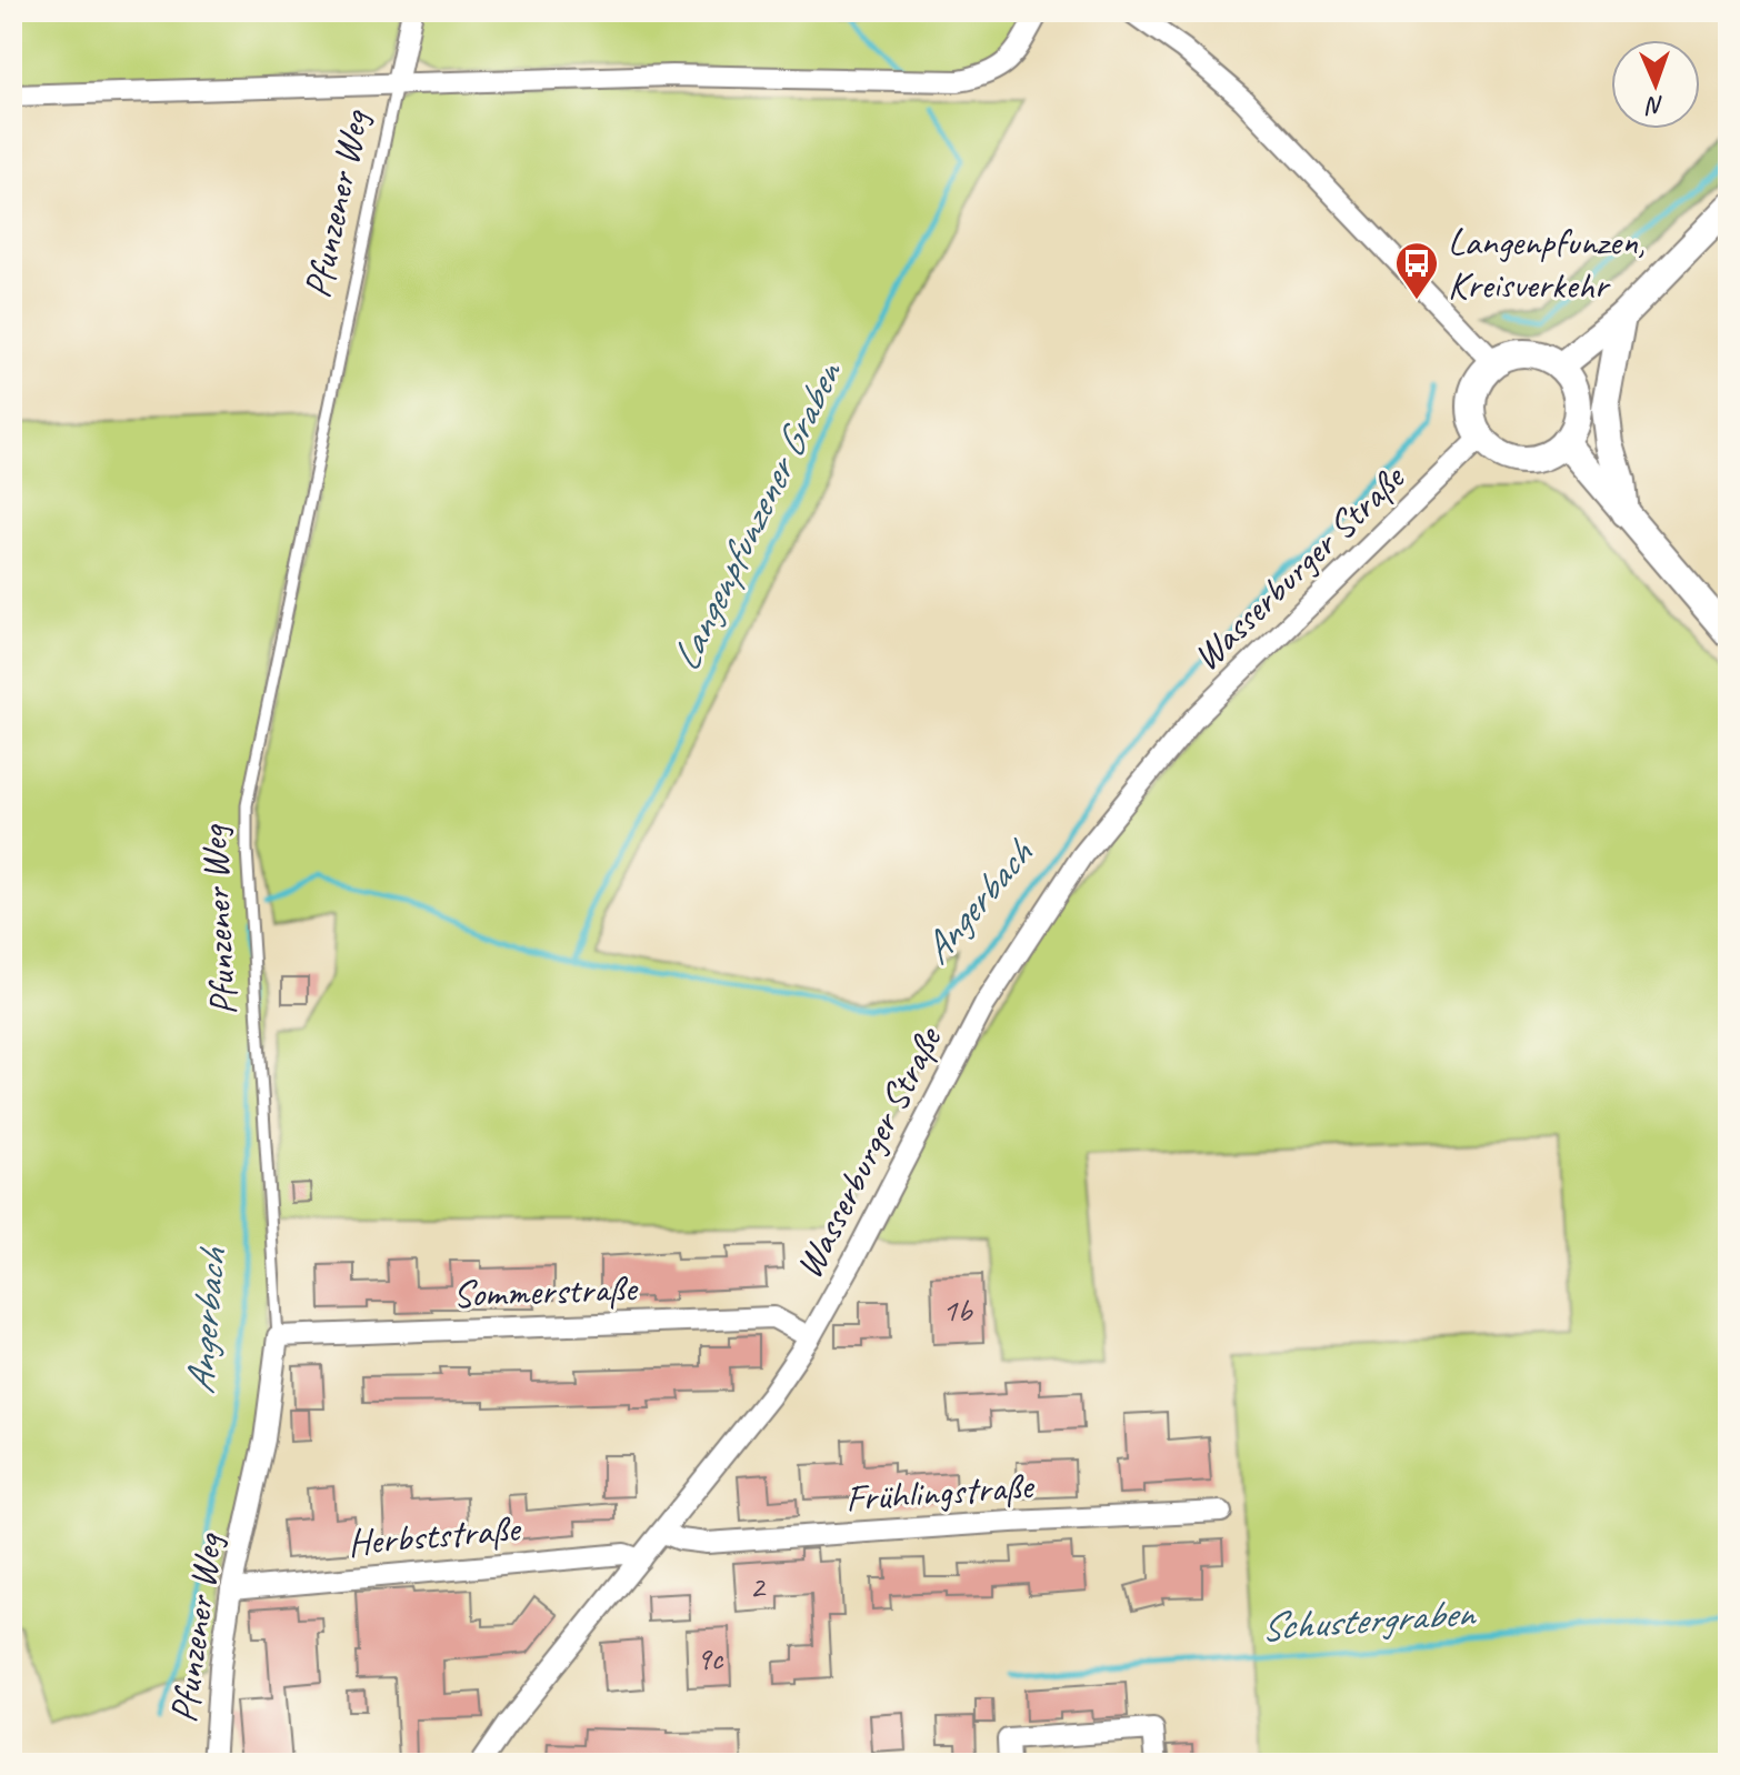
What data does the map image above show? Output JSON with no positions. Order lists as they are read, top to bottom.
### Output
{
  "streets": {
    "street": [
      "Pfunzener Weg",
      "Wasserburger Straße",
      "Sommerstraße",
      "Frühlingstraße",
      "Herbststraße"
    ]
  },
  "crossings": [
    ["Pfunzener Weg", "Sommerstraße"],
    ["Pfunzener Weg", "Herbststraße"],
    ["Wasserburger Straße", "Sommerstraße"],
    ["Wasserburger Straße", "Frühlingstraße"],
    ["Wasserburger Straße", "Herbststraße"]
  ],
  "water": ["Langenpfunzener Graben", "Angerbach", "Schustergraben"],
  "places": {
    "bus stop": ["Langenpfunzen, Kreisverkehr"]
  },
  "house_numbers": ["1b", "2", "9c"],
  "north": "bottom"
}
